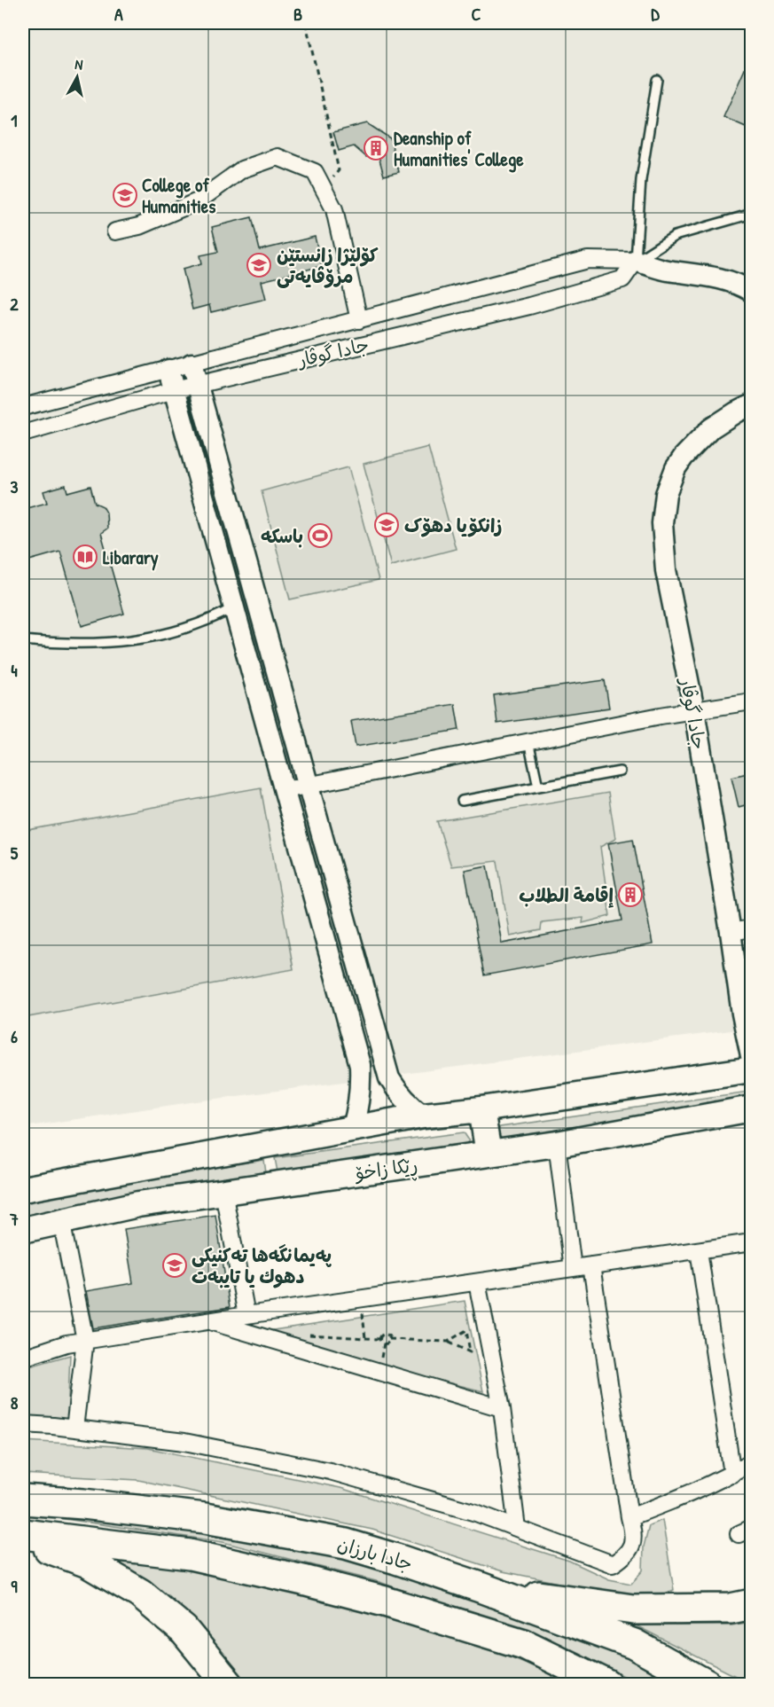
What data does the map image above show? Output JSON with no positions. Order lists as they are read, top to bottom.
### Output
{
  "streets": {
    "highway": ["جادا بارزان"],
    "main road": ["ڕێکا زاخۆ"],
    "street": ["جادا گوڤار"]
  },
  "places": {
    "building": ["Deanship of Humanities' College", "إقامة الطلاب"],
    "school or university": [
      "College of Humanities",
      "كۆلێژا زانستێن مرۆڤایەتی",
      "زانکۆیا دهۆک",
      "پەیمانگەها تەکنیکی دهوك یا تایبەت"
    ],
    "sports": ["باسکە"],
    "library": ["Libarary"]
  },
  "north": "top",
  "grid": {
    "columns": [
      "A",
      "B",
      "C",
      "D"
    ],
    "rows": [
      "1",
      "2",
      "3",
      "4",
      "5",
      "6",
      "7",
      "8",
      "9"
    ]
  }
}
